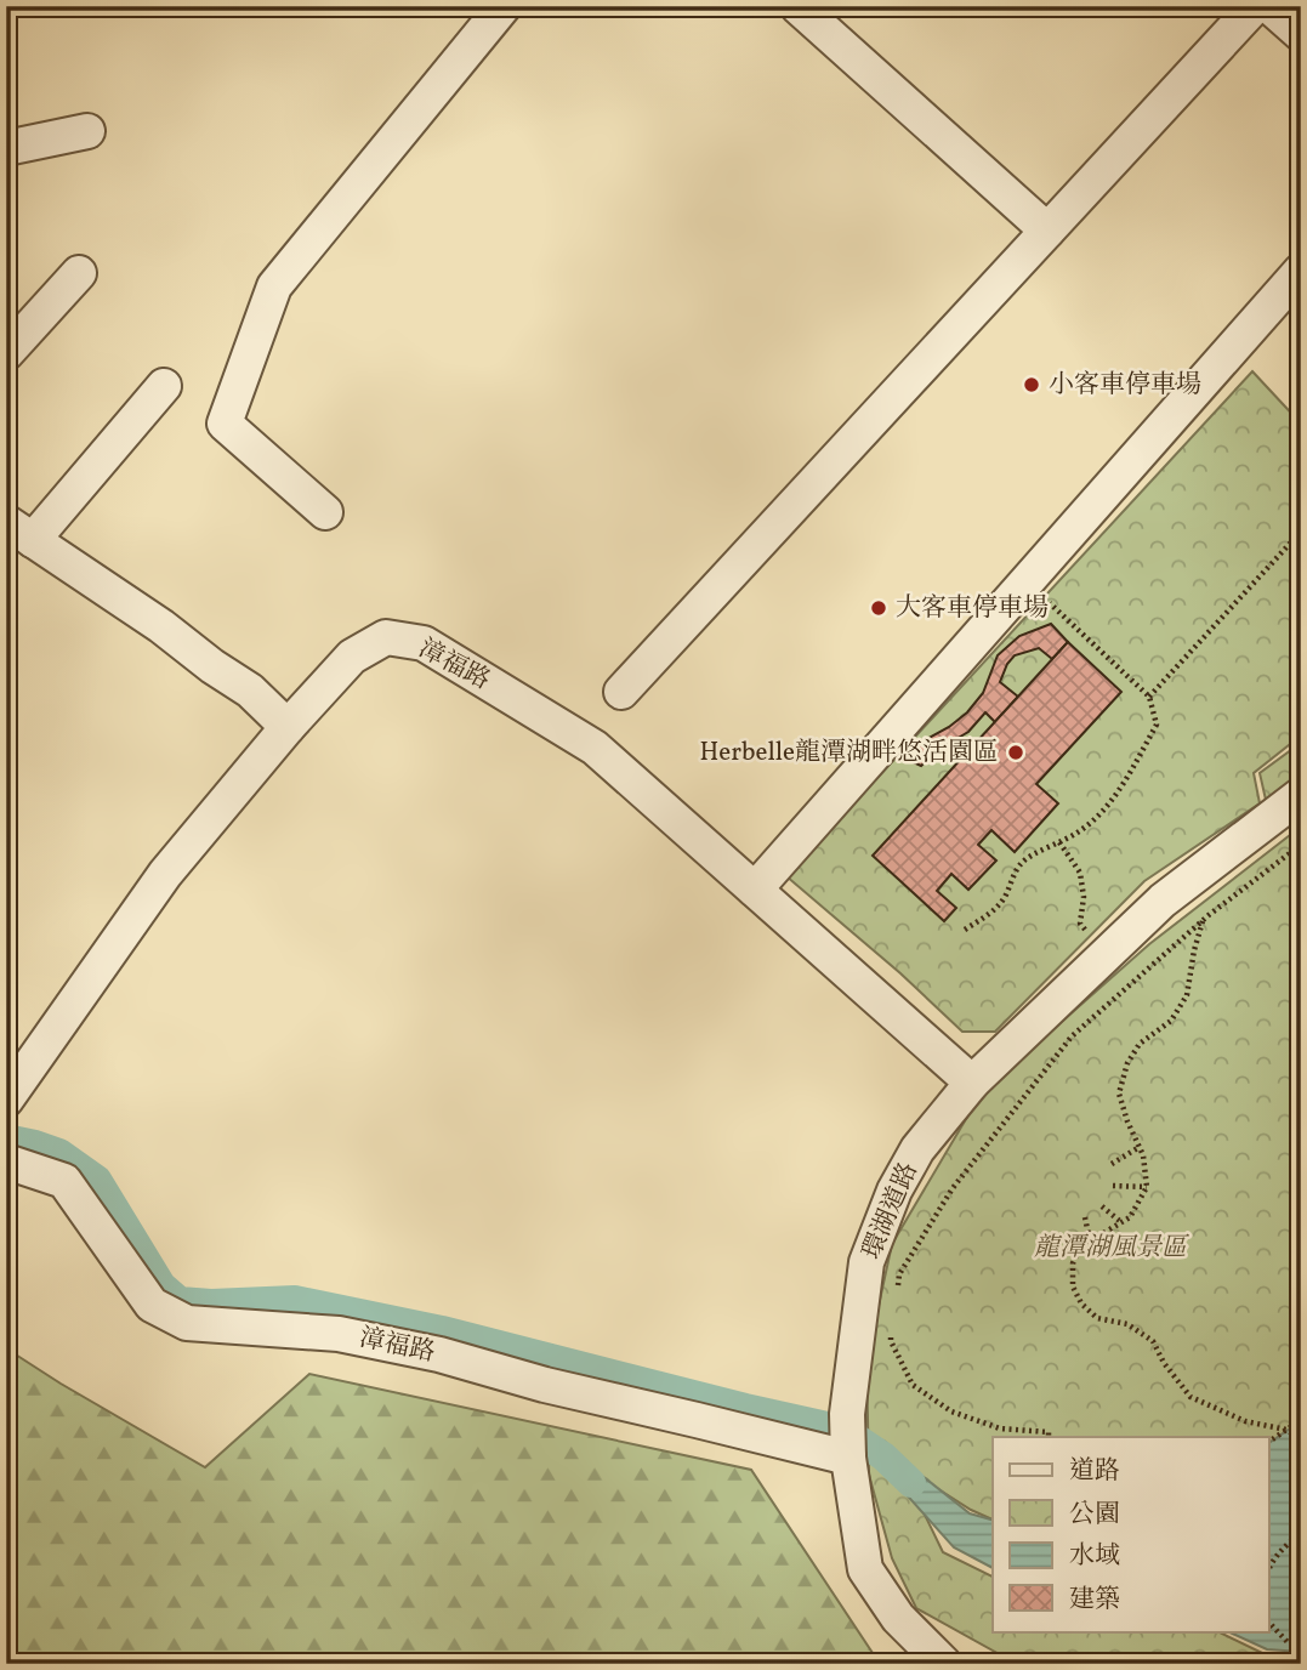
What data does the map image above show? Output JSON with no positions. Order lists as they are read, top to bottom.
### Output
{
  "streets": {
    "street": ["漳福路", "環湖道路"]
  },
  "crossings": [
    ["漳福路", "環湖道路"]
  ],
  "parks": ["龍潭湖風景區"],
  "places": ["小客車停車場", "大客車停車場", "Herbelle龍潭湖畔悠活園區"],
  "legend": [
    "道路",
    "公園",
    "水域",
    "建築"
  ]
}
